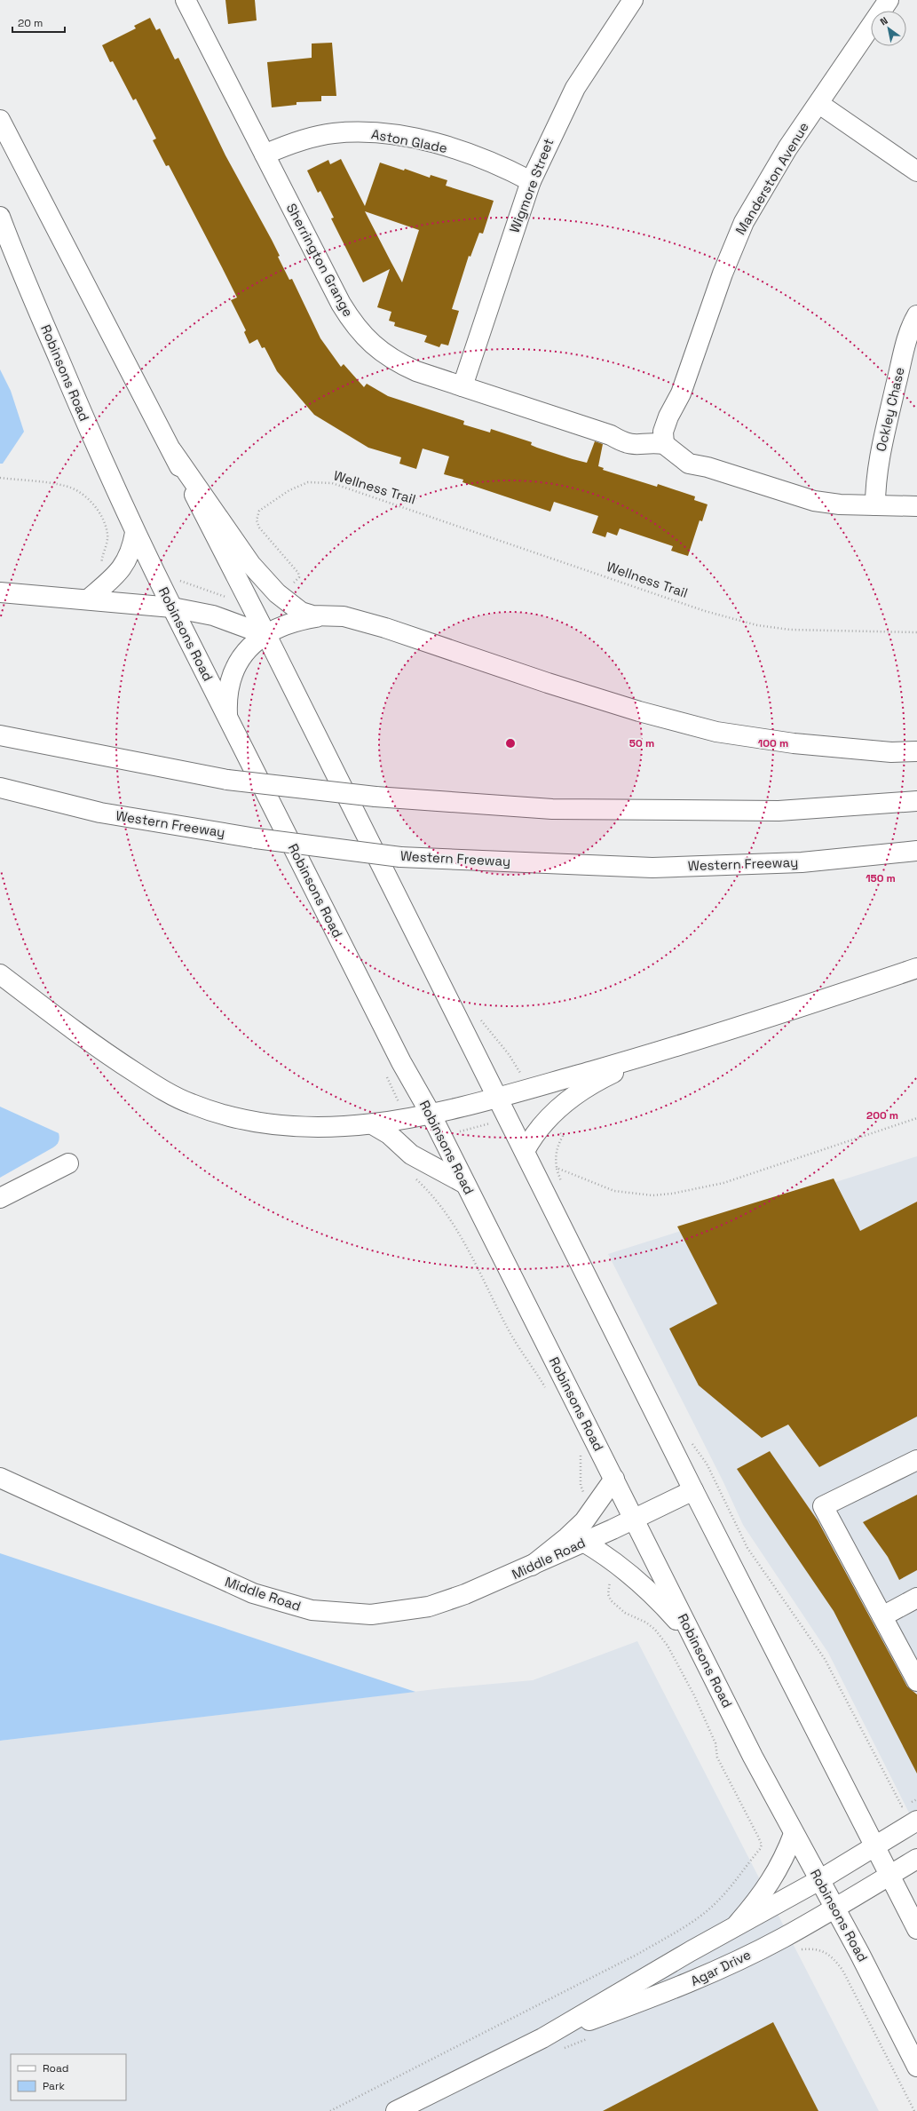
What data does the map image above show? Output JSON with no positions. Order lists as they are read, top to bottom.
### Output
{
  "streets": {
    "main road": [
      "Aston Glade",
      "Manderston Avenue",
      "Wigmore Street",
      "Sherrington Grange",
      "Robinsons Road",
      "Ockley Chase",
      "Western Freeway",
      "Middle Road",
      "Agar Drive"
    ],
    "path": ["Wellness Trail"]
  },
  "crossings": [
    ["Aston Glade", "Wigmore Street"],
    ["Aston Glade", "Sherrington Grange"],
    ["Manderston Avenue", "Sherrington Grange"],
    ["Wigmore Street", "Sherrington Grange"],
    ["Robinsons Road", "Middle Road"],
    ["Robinsons Road", "Agar Drive"]
  ],
  "legend": ["Road", "Park"],
  "scale_bar": "20 m",
  "north": "top left",
  "rings": [
    "50 m",
    "100 m",
    "150 m",
    "200 m"
  ]
}
